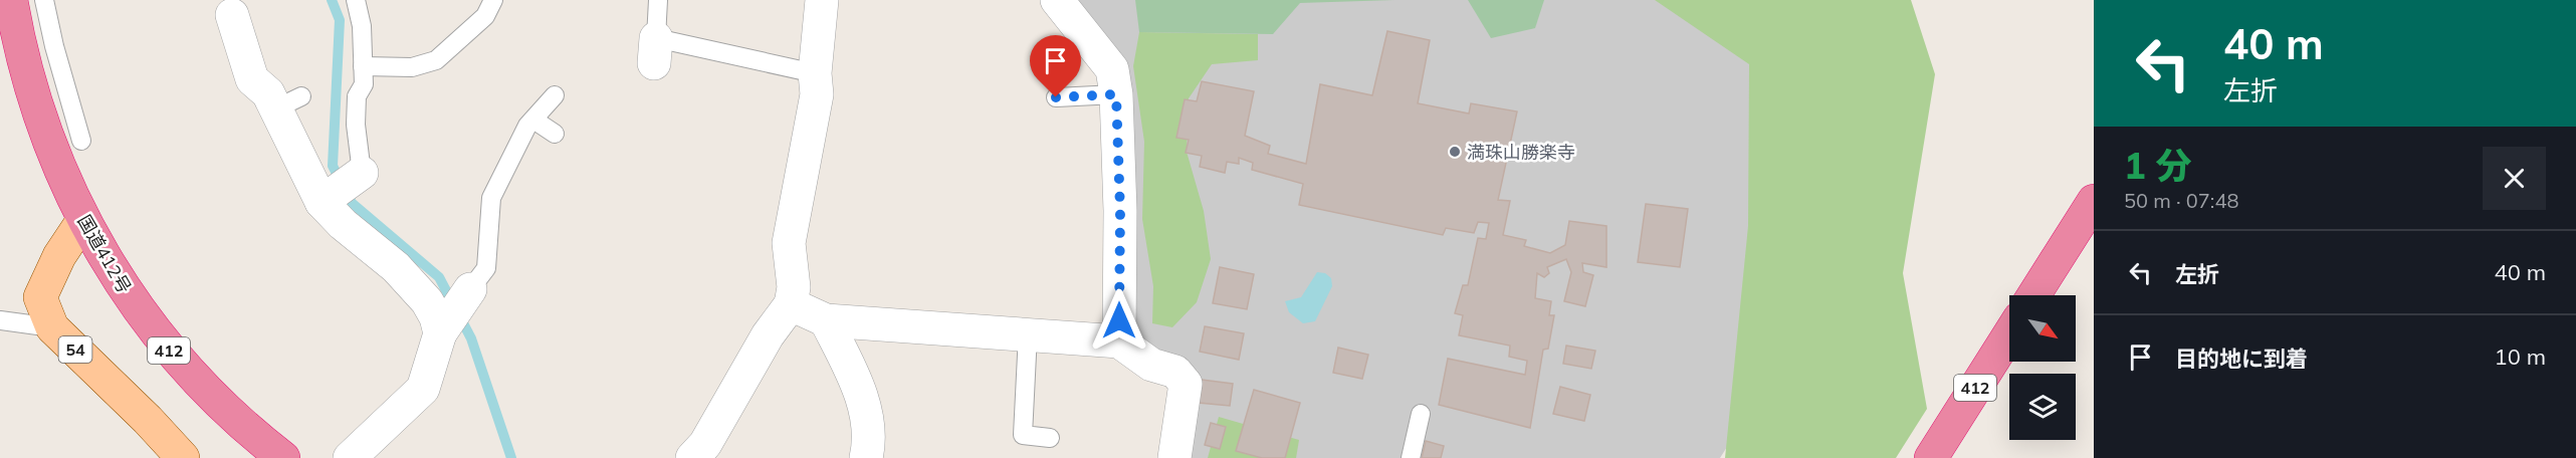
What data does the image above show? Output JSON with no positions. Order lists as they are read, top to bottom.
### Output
{
  "streets": {
    "highway": ["国道412号", "412"],
    "main road": ["54"]
  },
  "crossings": [
    ["国道412号", "54"]
  ],
  "places": ["満珠山勝楽寺"],
  "north": "bottom right",
  "page": {
    "turn": ["40 m", "左折"],
    "heading": ["1 分", "50 m · 07:48"],
    "list": [
      {
        "name": "左折",
        "value": "40 m"
      },
      {
        "name": "目的地に到着",
        "value": "10 m"
      }
    ]
  }
}
